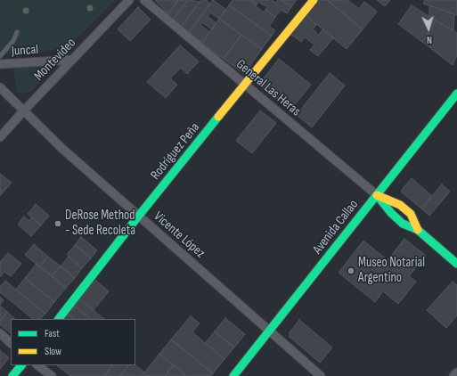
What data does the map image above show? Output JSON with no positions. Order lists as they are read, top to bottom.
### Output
{
  "streets": {
    "main road": ["Rodríguez Peña", "Avenida Callao"],
    "street": [
      "Juncal",
      "Montevideo",
      "General Las Heras",
      "Vicente López"
    ]
  },
  "crossings": [
    ["Juncal", "Montevideo"],
    ["Montevideo", "Vicente López"],
    ["General Las Heras", "Rodríguez Peña"],
    ["General Las Heras", "Avenida Callao"],
    ["Rodríguez Peña", "Vicente López"],
    ["Avenida Callao", "Vicente López"]
  ],
  "places": ["DeRose Method - Sede Recoleta", "Museo Notarial Argentino"],
  "legend": ["Fast", "Slow"],
  "north": "bottom"
}
